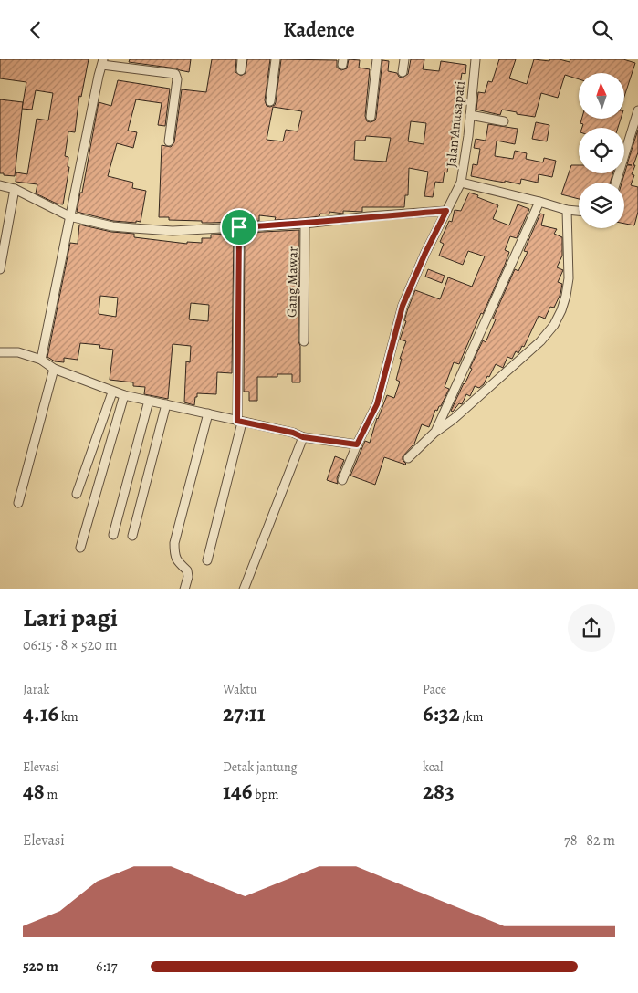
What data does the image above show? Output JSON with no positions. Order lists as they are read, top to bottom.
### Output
{
  "streets": {
    "street": ["Jalan Anusapati", "Gang Mawar"]
  },
  "north": "top",
  "page": {
    "header": "Kadence",
    "heading": ["Lari pagi", "06:15 · 8 × 520 m"],
    "stats": [
      ["Jarak", "4.16 km"],
      ["Waktu", "27:11"],
      ["Pace", "6:32 /km"],
      ["Elevasi", "48 m"],
      ["Detak jantung", "146 bpm"],
      ["kcal", "283"]
    ],
    "chart": ["Elevasi", "78–82 m"],
    "list": [
      {
        "name": "520 m",
        "note": "6:17"
      }
    ]
  }
}
